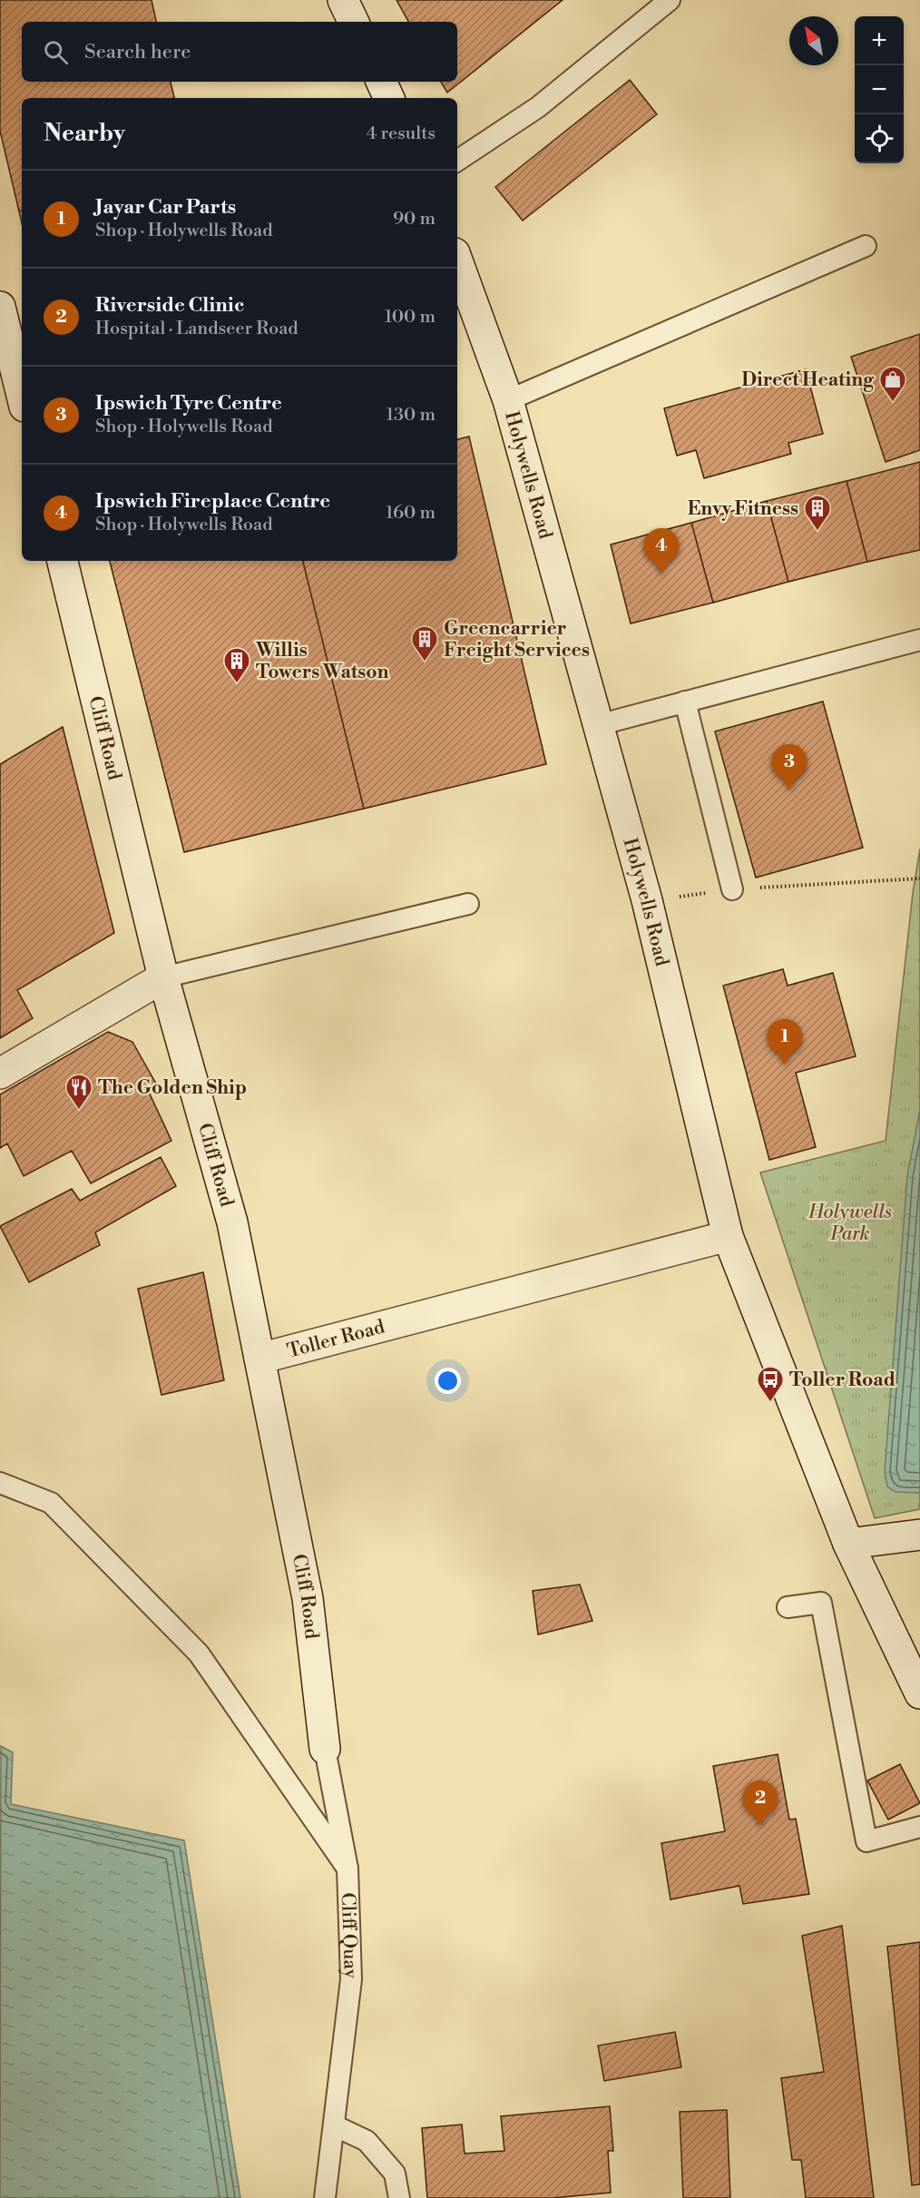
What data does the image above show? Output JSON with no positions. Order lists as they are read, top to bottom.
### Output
{
  "streets": {
    "street": ["Holywells Road", "Cliff Road", "Toller Road"],
    "lane": ["Cliff Quay"]
  },
  "crossings": [
    ["Holywells Road", "Toller Road"],
    ["Cliff Road", "Toller Road"],
    ["Cliff Road", "Cliff Quay"]
  ],
  "parks": ["Holywells Park"],
  "places": {
    "shop": ["Direct Heating"],
    "building": ["Envy Fitness", "Greencarrier Freight Services", "Willis Towers Watson"],
    "restaurant": ["The Golden Ship"],
    "bus stop": ["Toller Road"]
  },
  "north": "top left",
  "page": {
    "map_buttons": ["+", "−"],
    "search": "Search here",
    "heading": ["Nearby", "4 results"],
    "list": [
      {
        "mark": "1",
        "name": "Jayar Car Parts",
        "note": "Shop · Holywells Road",
        "value": "90 m"
      },
      {
        "mark": "2",
        "name": "Riverside Clinic",
        "note": "Hospital · Landseer Road",
        "value": "100 m"
      },
      {
        "mark": "3",
        "name": "Ipswich Tyre Centre",
        "note": "Shop · Holywells Road",
        "value": "130 m"
      },
      {
        "mark": "4",
        "name": "Ipswich Fireplace Centre",
        "note": "Shop · Holywells Road",
        "value": "160 m"
      }
    ],
    "pins": [
      "4",
      "3",
      "1",
      "2"
    ]
  }
}
